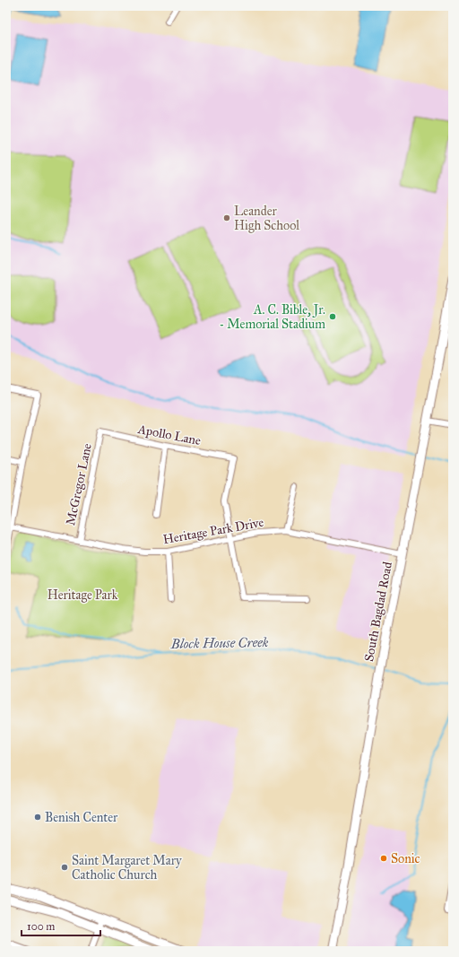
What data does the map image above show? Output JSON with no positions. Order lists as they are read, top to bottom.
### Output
{
  "streets": {
    "main road": ["South Bagdad Road"],
    "street": ["Apollo Lane", "McGregor Lane", "Heritage Park Drive"]
  },
  "crossings": [
    ["Apollo Lane", "McGregor Lane"],
    ["Apollo Lane", "Heritage Park Drive"],
    ["McGregor Lane", "Heritage Park Drive"],
    ["Heritage Park Drive", "South Bagdad Road"]
  ],
  "water": ["Block House Creek"],
  "parks": ["Heritage Park"],
  "places": [
    "Leander High School",
    "A. C. Bible, Jr. - Memorial Stadium",
    "Benish Center",
    "Sonic",
    "Saint Margaret Mary Catholic Church"
  ],
  "scale_bar": "100 m"
}
